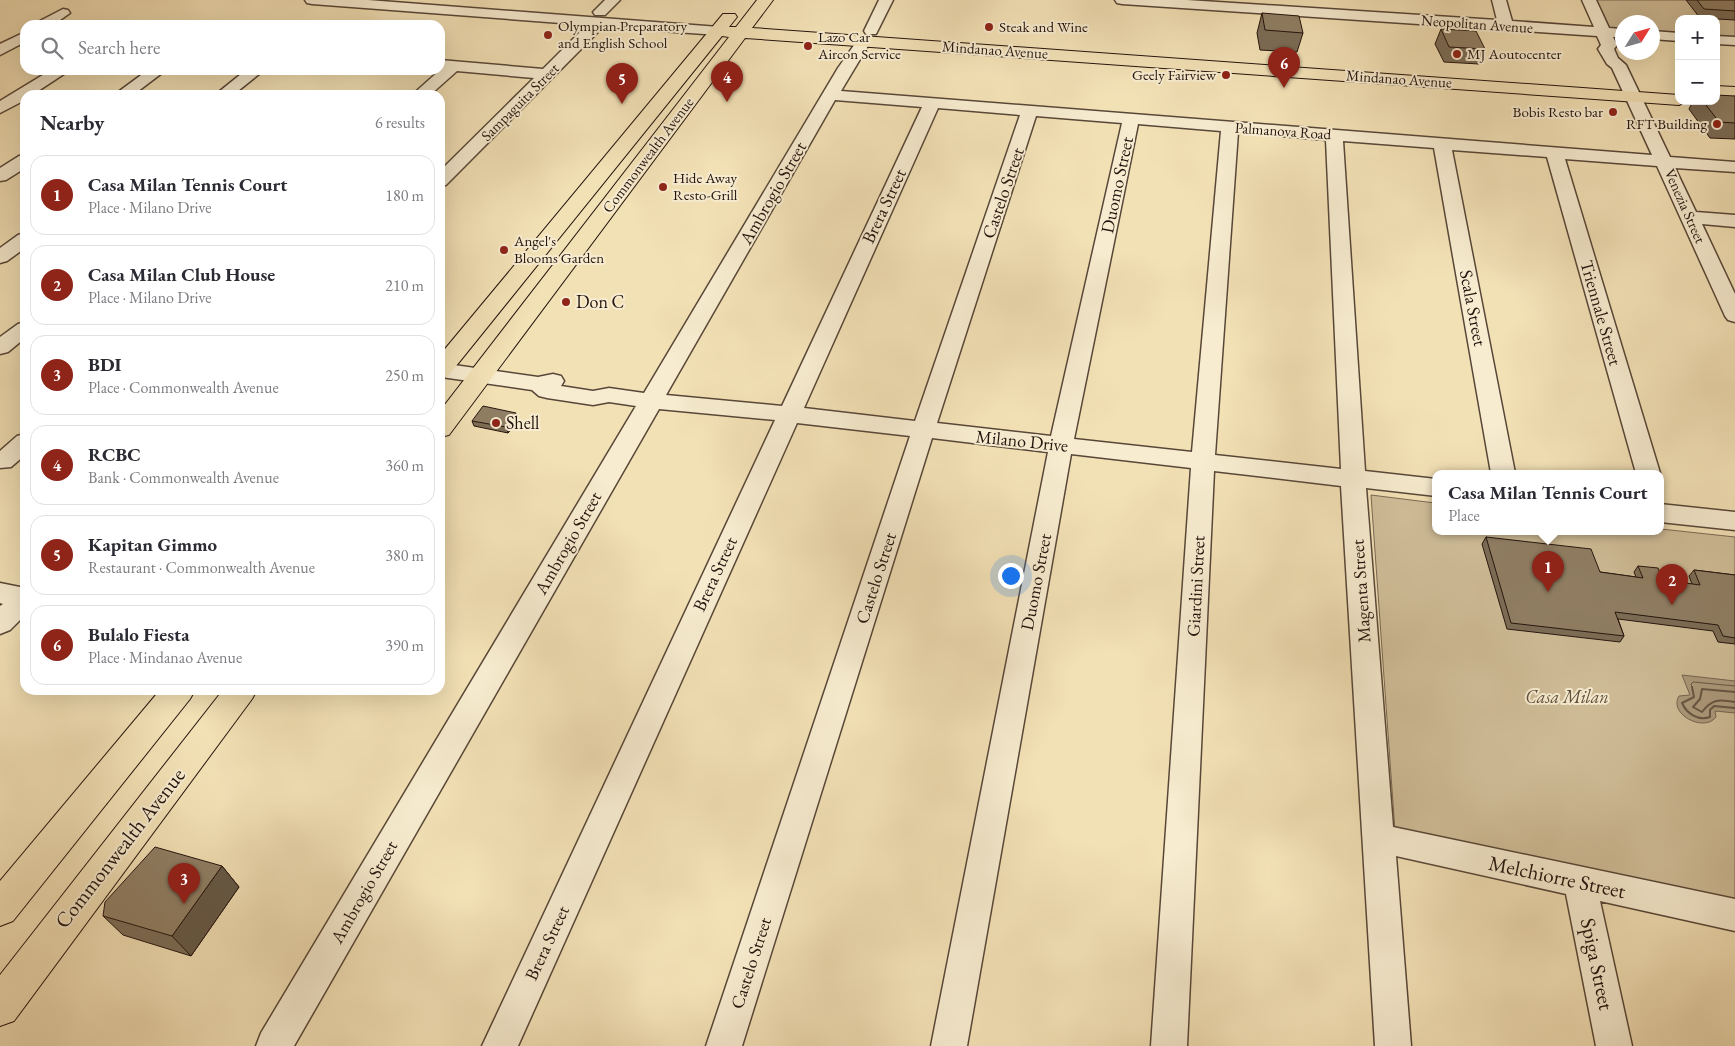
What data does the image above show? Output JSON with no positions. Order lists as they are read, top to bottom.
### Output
{
  "streets": {
    "main road": ["Mindanao Avenue", "Commonwealth Avenue"],
    "street": [
      "Neopolitan Avenue",
      "Sampaguita Street",
      "Palmanova Road",
      "Duomo Street",
      "Ambrogio Street",
      "Castelo Street",
      "Brera Street",
      "Venezia Street",
      "Scala Street",
      "Triennale Street",
      "Milano Drive",
      "Giardini Street",
      "Magenta Street",
      "Melchiorre Street",
      "Spiga Street"
    ]
  },
  "crossings": [
    ["Neopolitan Avenue", "Venezia Street"],
    ["Mindanao Avenue", "Sampaguita Street"],
    ["Mindanao Avenue", "Commonwealth Avenue"],
    ["Mindanao Avenue", "Ambrogio Street"],
    ["Mindanao Avenue", "Venezia Street"],
    ["Palmanova Road", "Duomo Street"],
    ["Palmanova Road", "Ambrogio Street"],
    ["Palmanova Road", "Castelo Street"],
    ["Palmanova Road", "Brera Street"],
    ["Palmanova Road", "Venezia Street"],
    ["Palmanova Road", "Scala Street"],
    ["Palmanova Road", "Triennale Street"],
    ["Palmanova Road", "Giardini Street"],
    ["Palmanova Road", "Magenta Street"],
    ["Commonwealth Avenue", "Milano Drive"],
    ["Duomo Street", "Milano Drive"],
    ["Ambrogio Street", "Milano Drive"],
    ["Castelo Street", "Milano Drive"],
    ["Brera Street", "Milano Drive"],
    ["Milano Drive", "Giardini Street"],
    ["Milano Drive", "Magenta Street"],
    ["Magenta Street", "Melchiorre Street"],
    ["Melchiorre Street", "Spiga Street"]
  ],
  "parks": ["Casa Milan"],
  "places": [
    "Steak and Wine",
    "Olympian Preparatory and English School",
    "Lazo Car Aircon Service",
    "MJ Aoutocenter",
    "Geely Fairview",
    "Bobis Resto bar",
    "RFT Building",
    "Hide Away Resto-Grill",
    "Angel's Blooms Garden",
    "Don C",
    "Shell"
  ],
  "north": "top right",
  "page": {
    "map_buttons": ["+", "−"],
    "search": "Search here",
    "pins": [
      "6",
      "4",
      "5",
      "1",
      "2",
      "3"
    ],
    "heading": ["Nearby", "6 results"],
    "list": [
      {
        "mark": "1",
        "name": "Casa Milan Tennis Court",
        "note": "Place · Milano Drive",
        "value": "180 m"
      },
      {
        "mark": "2",
        "name": "Casa Milan Club House",
        "note": "Place · Milano Drive",
        "value": "210 m"
      },
      {
        "mark": "3",
        "name": "BDI",
        "note": "Place · Commonwealth Avenue",
        "value": "250 m"
      },
      {
        "mark": "4",
        "name": "RCBC",
        "note": "Bank · Commonwealth Avenue",
        "value": "360 m"
      },
      {
        "mark": "5",
        "name": "Kapitan Gimmo",
        "note": "Restaurant · Commonwealth Avenue",
        "value": "380 m"
      },
      {
        "mark": "6",
        "name": "Bulalo Fiesta",
        "note": "Place · Mindanao Avenue",
        "value": "390 m"
      }
    ],
    "popup": ["Casa Milan Tennis Court", "Place"]
  }
}
